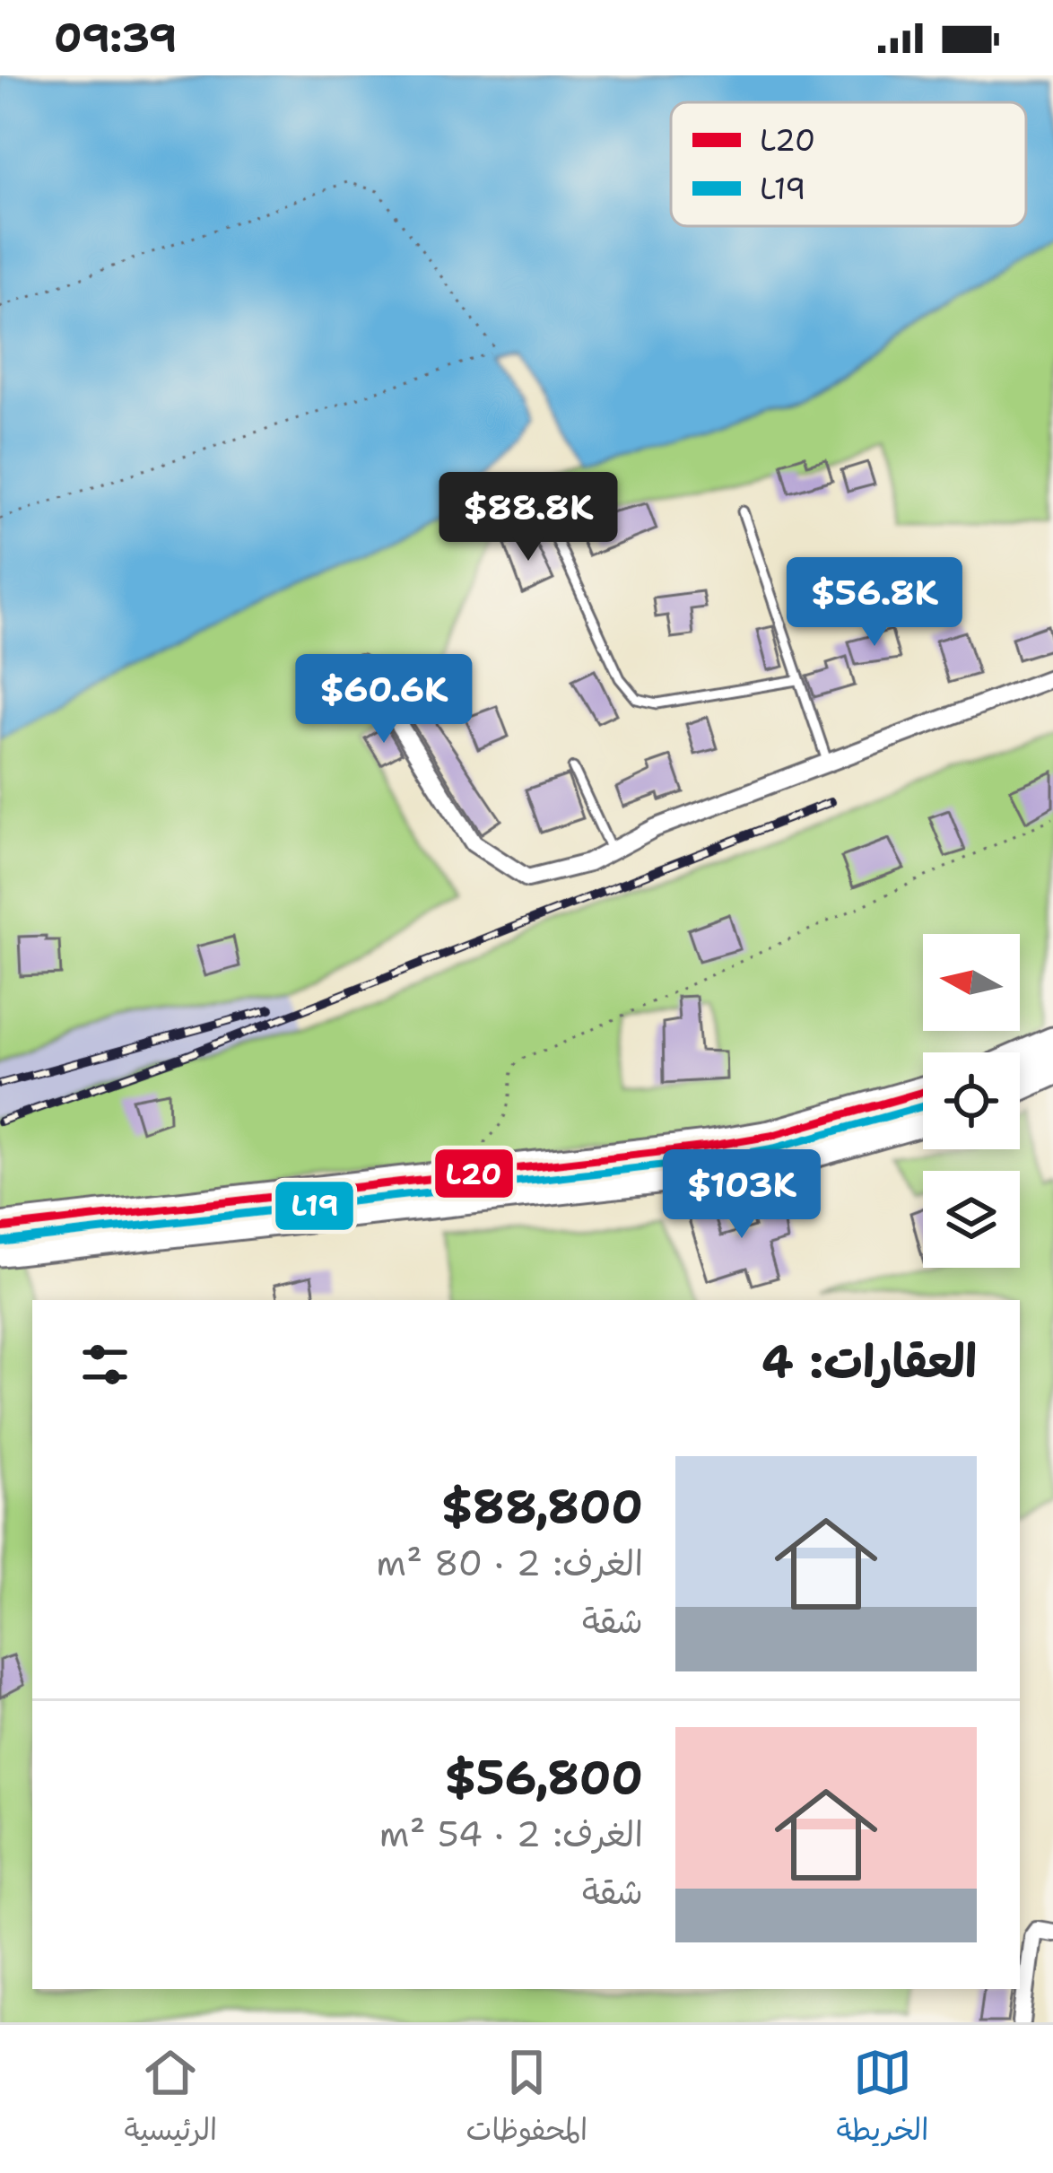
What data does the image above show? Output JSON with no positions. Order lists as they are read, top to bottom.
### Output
{
  "lines": ["transit line L20", "transit line L19"],
  "legend": ["L20", "L19"],
  "north": "left",
  "page": {
    "status": "09:39",
    "price": [
      "$88.8K",
      "$56.8K",
      "$60.6K",
      "$103K"
    ],
    "heading": "العقارات: 4",
    "list": [
      {
        "name": "$88,800",
        "note": "الغرف: 2 · 80 m² · شقة"
      },
      {
        "name": "$56,800",
        "note": "الغرف: 2 · 54 m² · شقة"
      }
    ],
    "tabs": ["الخريطة", "المحفوظات", "الرئيسية"]
  }
}
